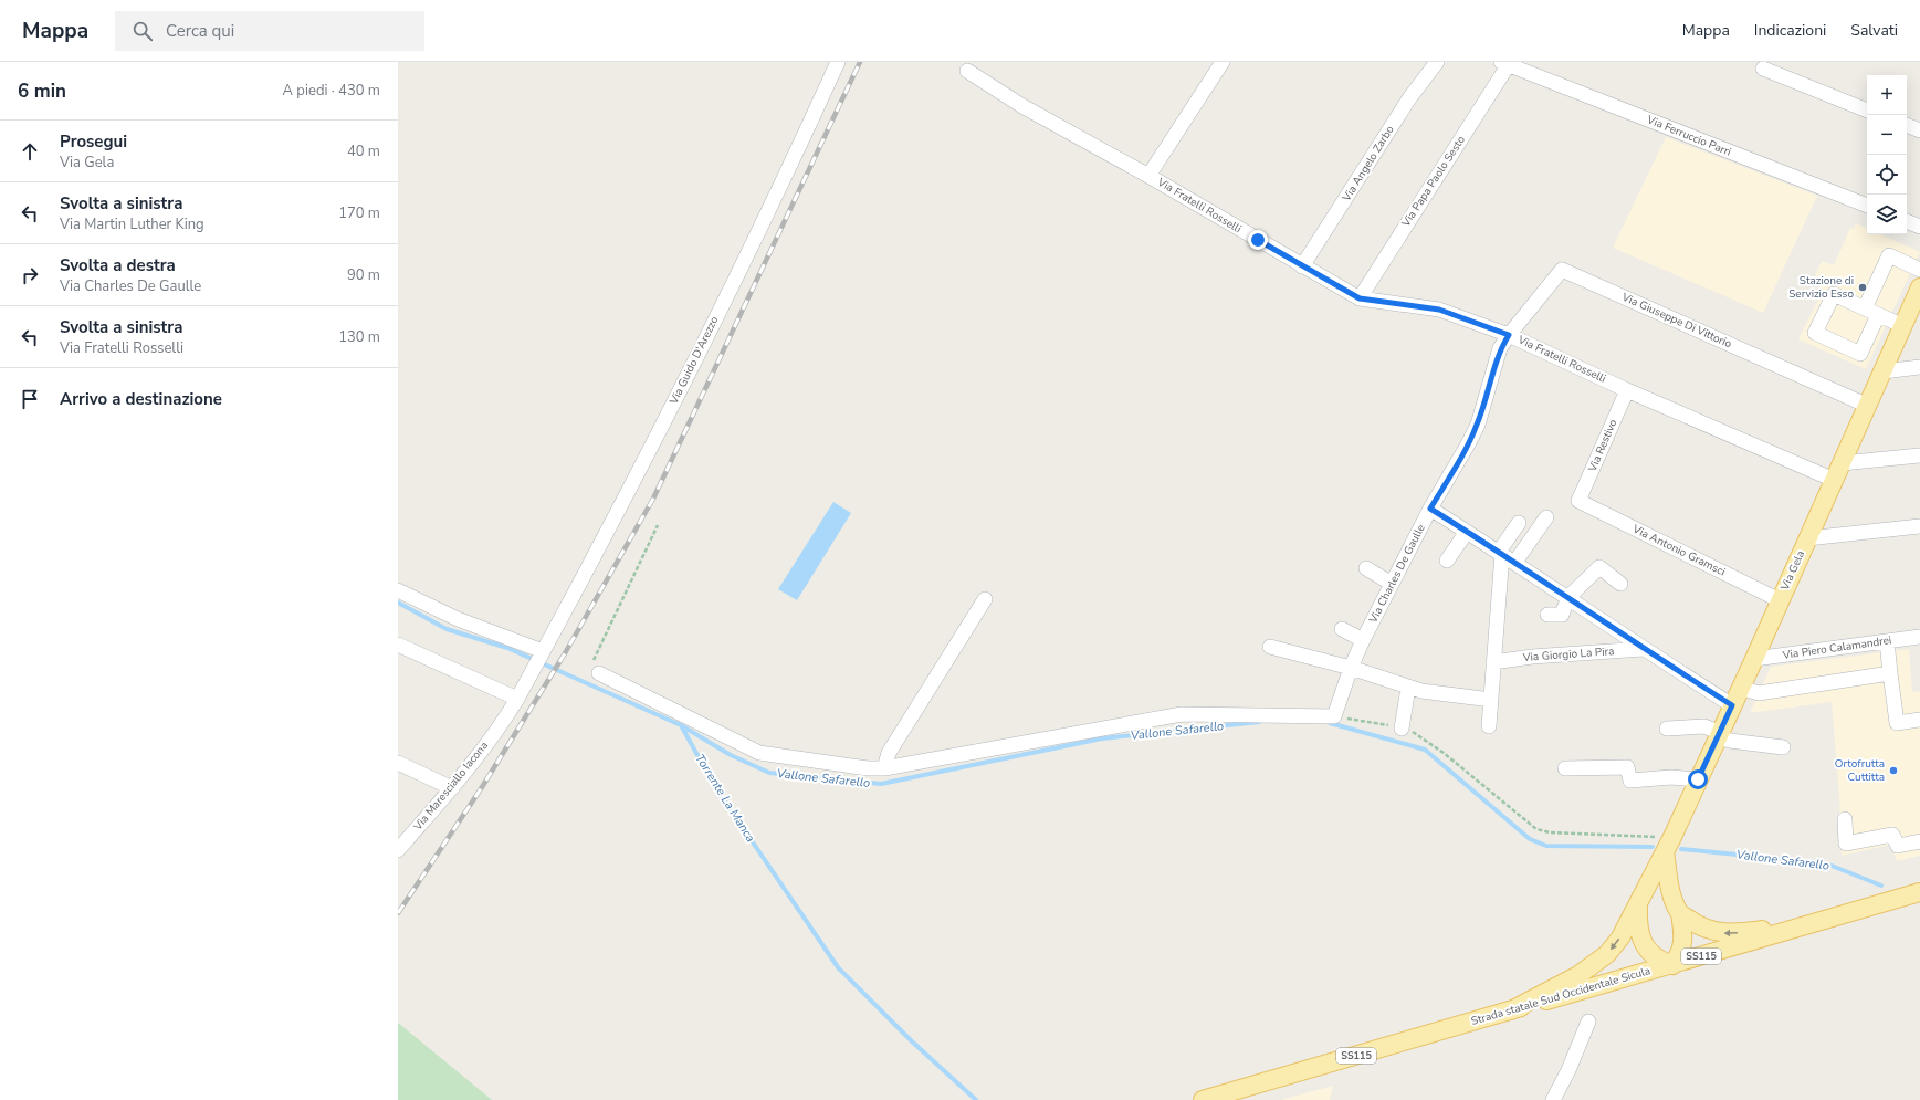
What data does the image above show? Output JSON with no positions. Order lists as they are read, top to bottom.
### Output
{
  "streets": {
    "main road": ["Via Gela", "SS115", "Strada statale Sud Occidentale Sicula"],
    "street": [
      "Via Ferruccio Parri",
      "Via Angelo Zarbo",
      "Via Papa Paolo Sesto",
      "Via Fratelli Rosselli",
      "Via Giuseppe Di Vittorio",
      "Via Guido D'Arezzo",
      "Via Restivo",
      "Via Antonio Gramsci",
      "Via Charles De Gaulle",
      "Via Piero Calamandrei",
      "Via Giorgio La Pira",
      "Via Maresciallo Iacona"
    ]
  },
  "crossings": [
    ["Via Ferruccio Parri", "Via Papa Paolo Sesto"],
    ["Via Angelo Zarbo", "Via Fratelli Rosselli"],
    ["Via Papa Paolo Sesto", "Via Fratelli Rosselli"],
    ["Via Fratelli Rosselli", "Via Giuseppe Di Vittorio"],
    ["Via Fratelli Rosselli", "Via Restivo"],
    ["Via Fratelli Rosselli", "Via Gela"],
    ["Via Fratelli Rosselli", "Via Charles De Gaulle"],
    ["Via Giuseppe Di Vittorio", "Via Gela"],
    ["Via Giuseppe Di Vittorio", "Via Charles De Gaulle"],
    ["Via Guido D'Arezzo", "Via Maresciallo Iacona"],
    ["Via Restivo", "Via Antonio Gramsci"],
    ["Via Antonio Gramsci", "Via Gela"],
    ["Via Gela", "Via Piero Calamandrei"],
    ["Via Gela", "Strada statale Sud Occidentale Sicula"]
  ],
  "water": ["Vallone Safarello", "Torrente La Manca"],
  "places": ["Stazione di Servizio Esso", "Ortofrutta Cuttitta"],
  "page": {
    "header": "Mappa",
    "search": "Cerca qui",
    "nav": ["Mappa", "Indicazioni", "Salvati"],
    "heading": ["6 min", "A piedi · 430 m"],
    "map_buttons": ["+", "−"],
    "list": [
      ["Prosegui", "Via Gela", "40 m"],
      ["Svolta a sinistra", "Via Martin Luther King", "170 m"],
      ["Svolta a destra", "Via Charles De Gaulle", "90 m"],
      ["Svolta a sinistra", "Via Fratelli Rosselli", "130 m"],
      "Arrivo a destinazione"
    ]
  }
}
